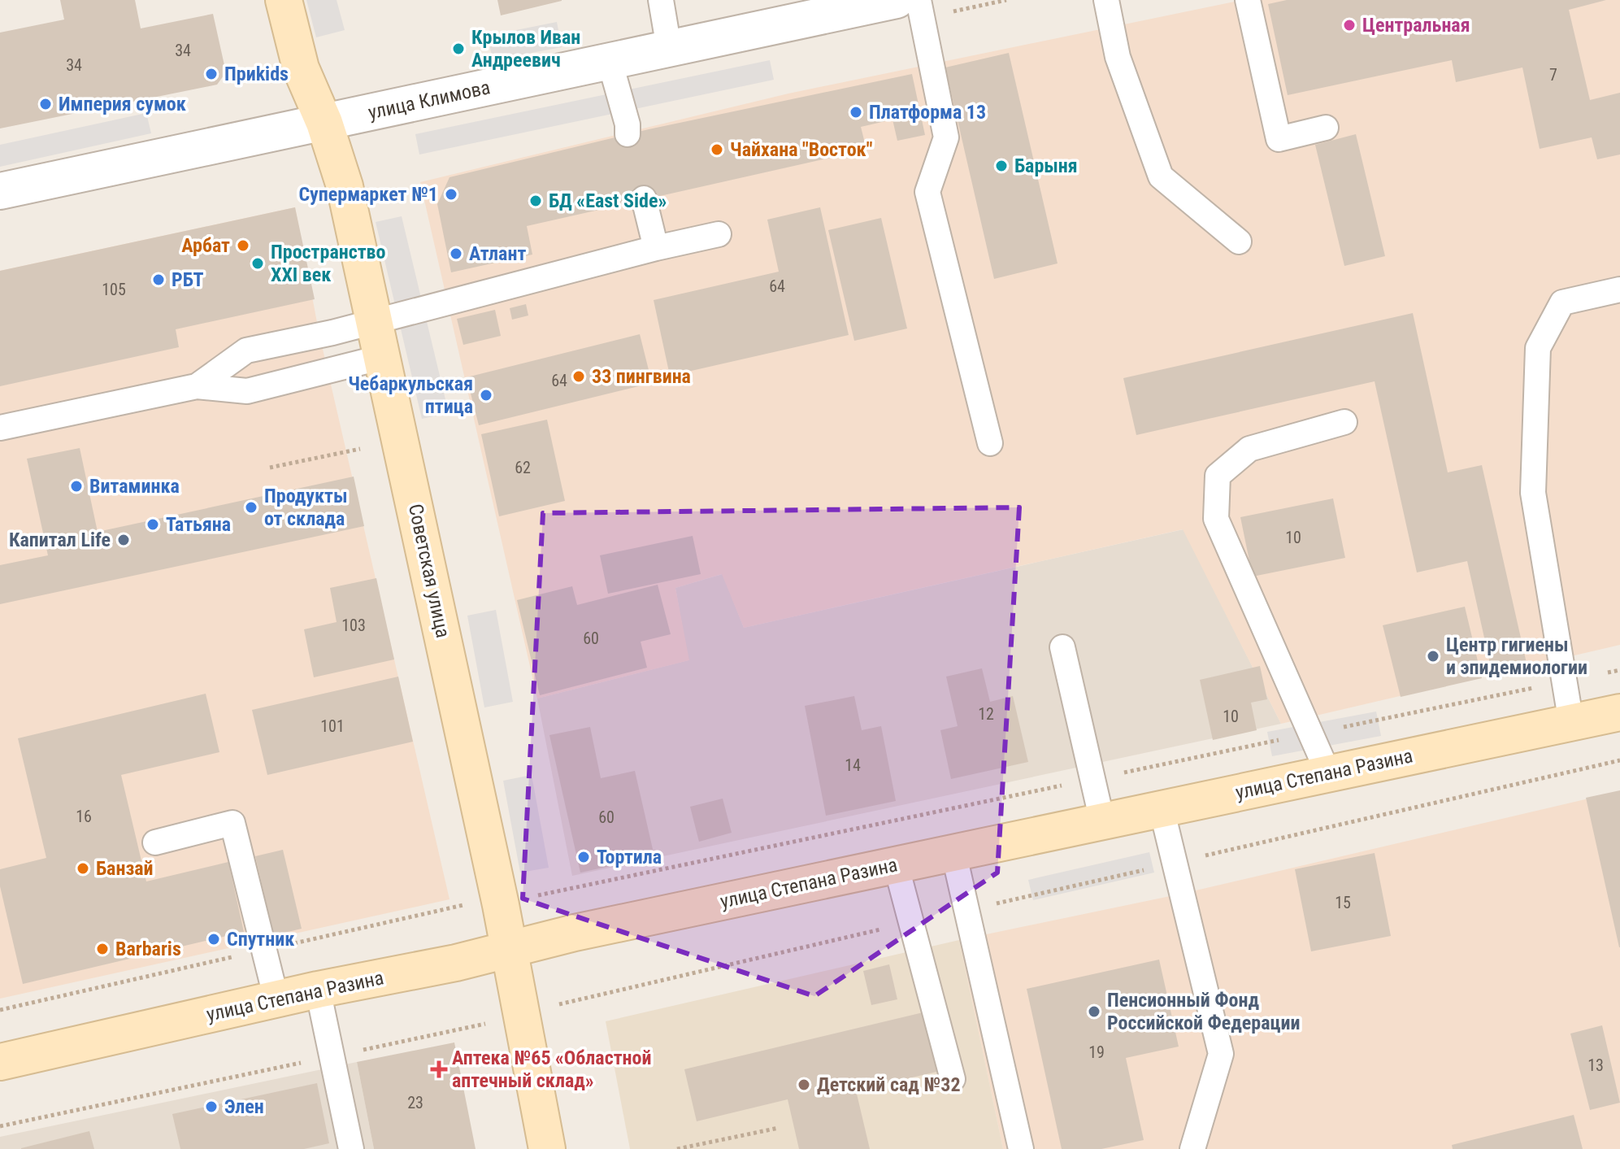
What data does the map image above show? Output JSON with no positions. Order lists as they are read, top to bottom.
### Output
{
  "streets": {
    "street": ["улица Климова", "Советская улица", "улица Степана Разина"]
  },
  "crossings": [
    ["улица Климова", "Советская улица"],
    ["Советская улица", "улица Степана Разина"]
  ],
  "places": {
    "other": [
      "Центральная",
      "Крылов Иван Андреевич",
      "Приkids",
      "Империя сумок",
      "Платформа 13",
      "Чайхана \"Восток\"",
      "Барыня",
      "Супермаркет №1",
      "БД «East Side»",
      "Арбат",
      "Атлант",
      "Пространство XXI век",
      "РБТ",
      "33 пингвина",
      "Чебаркульская птица",
      "Витаминка",
      "Продукты от склада",
      "Татьяна",
      "Капитал Life",
      "Центр гигиены и эпидемиологии",
      "Тортила",
      "Банзай",
      "Спутник",
      "Barbaris",
      "Пенсионный Фонд Российской Федерации",
      "Детский сад №32",
      "Элен"
    ],
    "health": ["Аптека №65 «Областной аптечный склад»"]
  },
  "house_numbers": [
    "34",
    "34",
    "7",
    "64",
    "105",
    "64",
    "62",
    "10",
    "103",
    "60",
    "12",
    "10",
    "101",
    "14",
    "16",
    "60",
    "15",
    "19",
    "13",
    "23"
  ]
}
